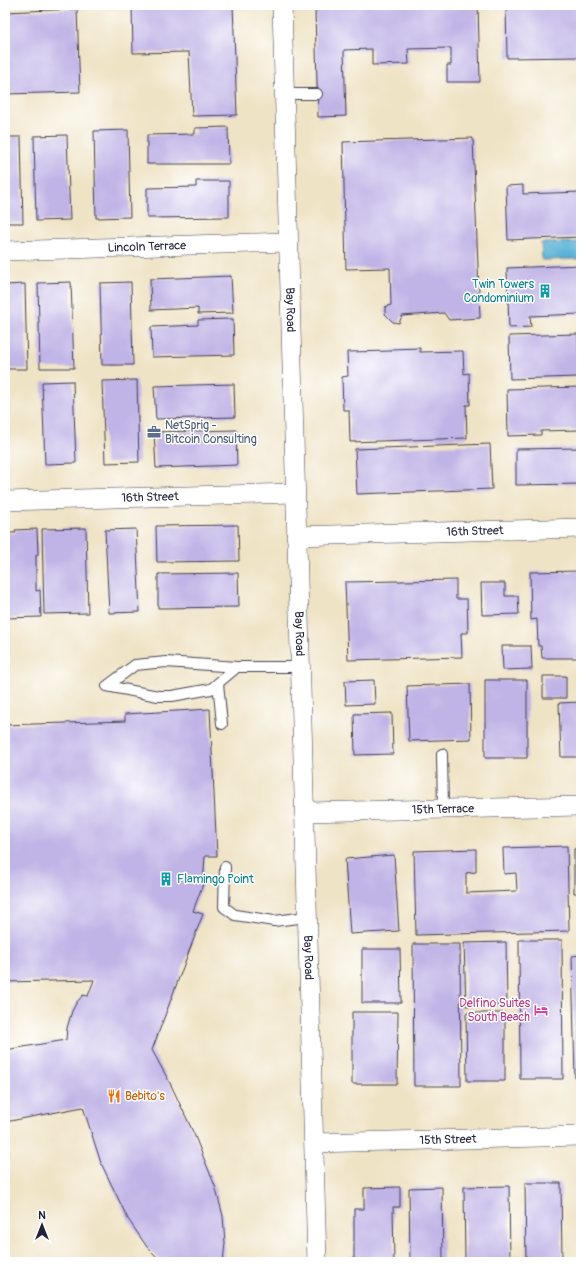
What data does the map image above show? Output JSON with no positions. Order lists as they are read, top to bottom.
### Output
{
  "streets": {
    "street": [
      "Lincoln Terrace",
      "Bay Road",
      "16th Street",
      "15th Terrace",
      "15th Street"
    ]
  },
  "crossings": [
    ["Lincoln Terrace", "Bay Road"],
    ["Bay Road", "16th Street"],
    ["Bay Road", "15th Terrace"],
    ["Bay Road", "15th Street"]
  ],
  "places": {
    "building": ["Twin Towers Condominium", "Flamingo Point"],
    "office": ["NetSprig - Bitcoin Consulting"],
    "hotel": ["Delfino Suites South Beach"],
    "restaurant": ["Bebito's"]
  },
  "north": "top"
}
